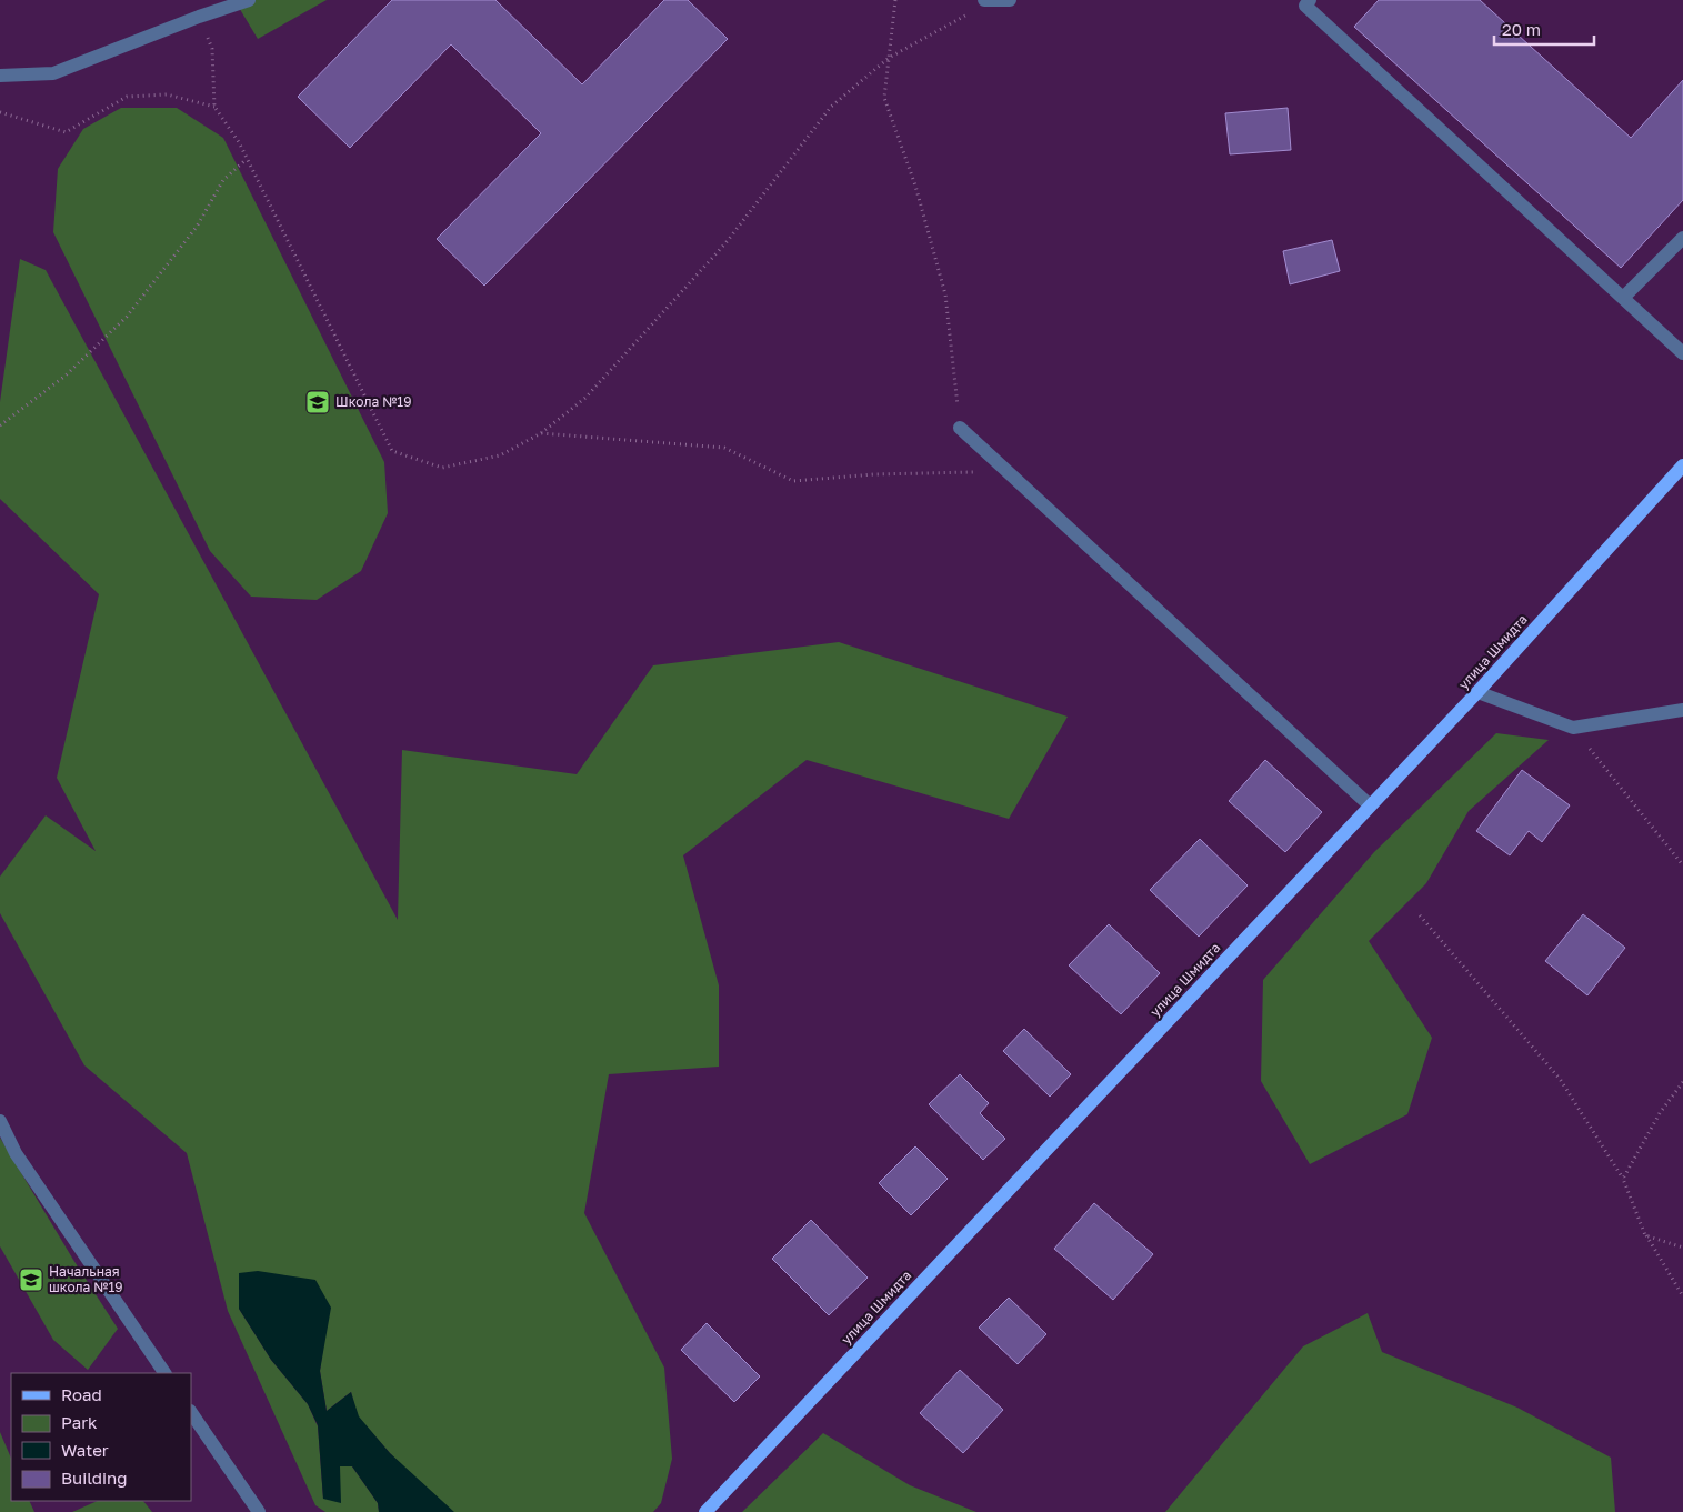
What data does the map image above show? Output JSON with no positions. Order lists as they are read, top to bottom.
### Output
{
  "streets": {
    "main road": ["улица Шмидта"]
  },
  "places": {
    "school or university": ["Школа №19", "Начальная школа №19"]
  },
  "legend": [
    "Road",
    "Park",
    "Water",
    "Building"
  ],
  "scale_bar": "20 m"
}
